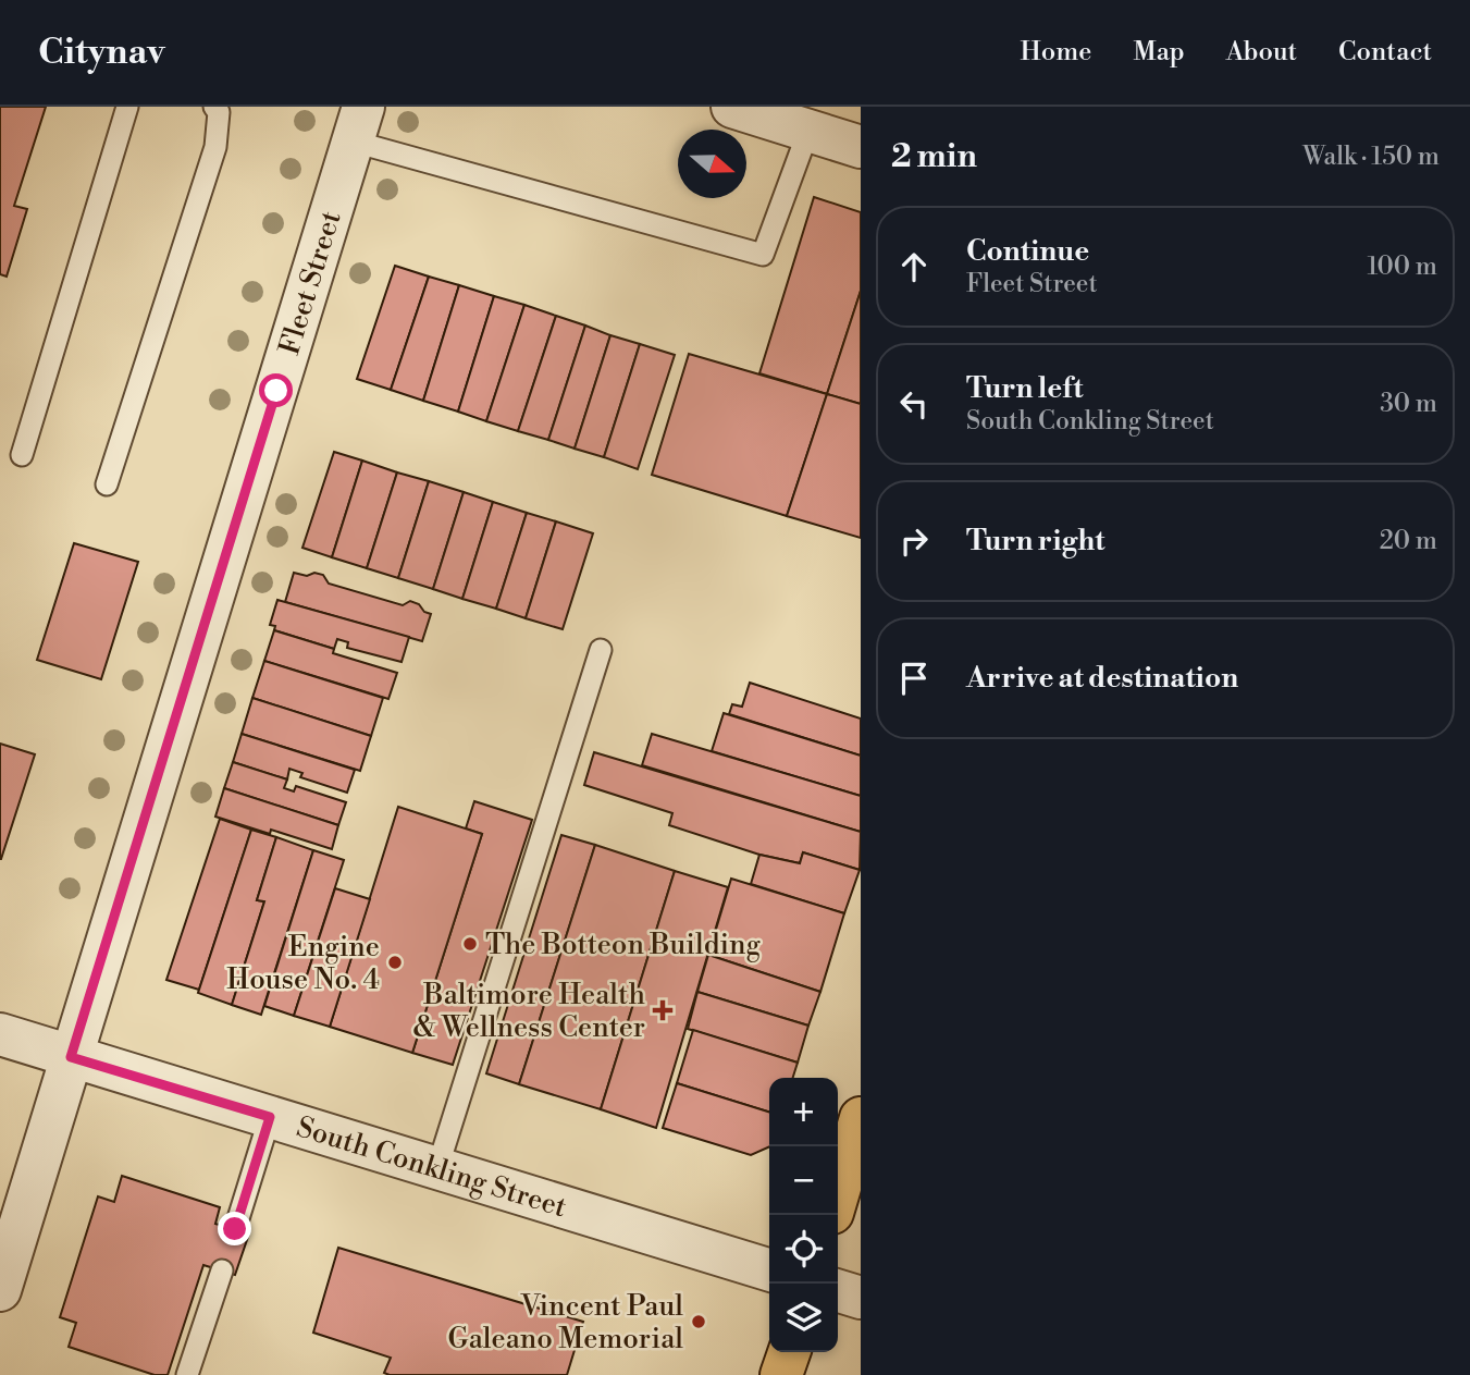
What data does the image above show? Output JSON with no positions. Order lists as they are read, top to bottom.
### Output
{
  "streets": {
    "street": ["Fleet Street", "South Conkling Street"]
  },
  "crossings": [
    ["Fleet Street", "South Conkling Street"]
  ],
  "places": {
    "other": ["The Botteon Building", "Engine House No. 4", "Vincent Paul Galeano Memorial"],
    "health": ["Baltimore Health & Wellness Center"]
  },
  "north": "right",
  "page": {
    "header": "Citynav",
    "nav": [
      "Home",
      "Map",
      "About",
      "Contact"
    ],
    "heading": ["2 min", "Walk · 150 m"],
    "list": [
      ["Continue", "Fleet Street", "100 m"],
      ["Turn left", "South Conkling Street", "30 m"],
      ["Turn right", "20 m"],
      "Arrive at destination"
    ],
    "map_buttons": ["+", "−"]
  }
}
